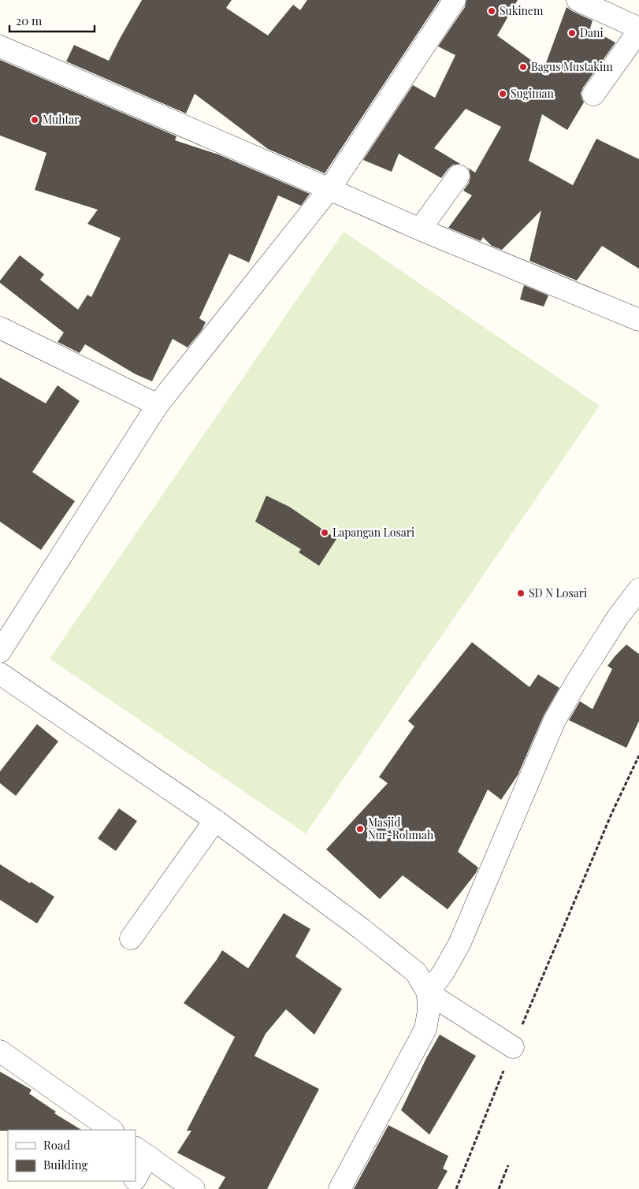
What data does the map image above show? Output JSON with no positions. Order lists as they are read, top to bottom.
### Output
{
  "places": [
    "Sukinem",
    "Dani",
    "Bagus Mustakim",
    "Sugiman",
    "Muhtar",
    "Lapangan Losari",
    "SD N Losari",
    "Masjid Nur-Rohmah"
  ],
  "legend": ["Road", "Building"],
  "scale_bar": "20 m"
}
